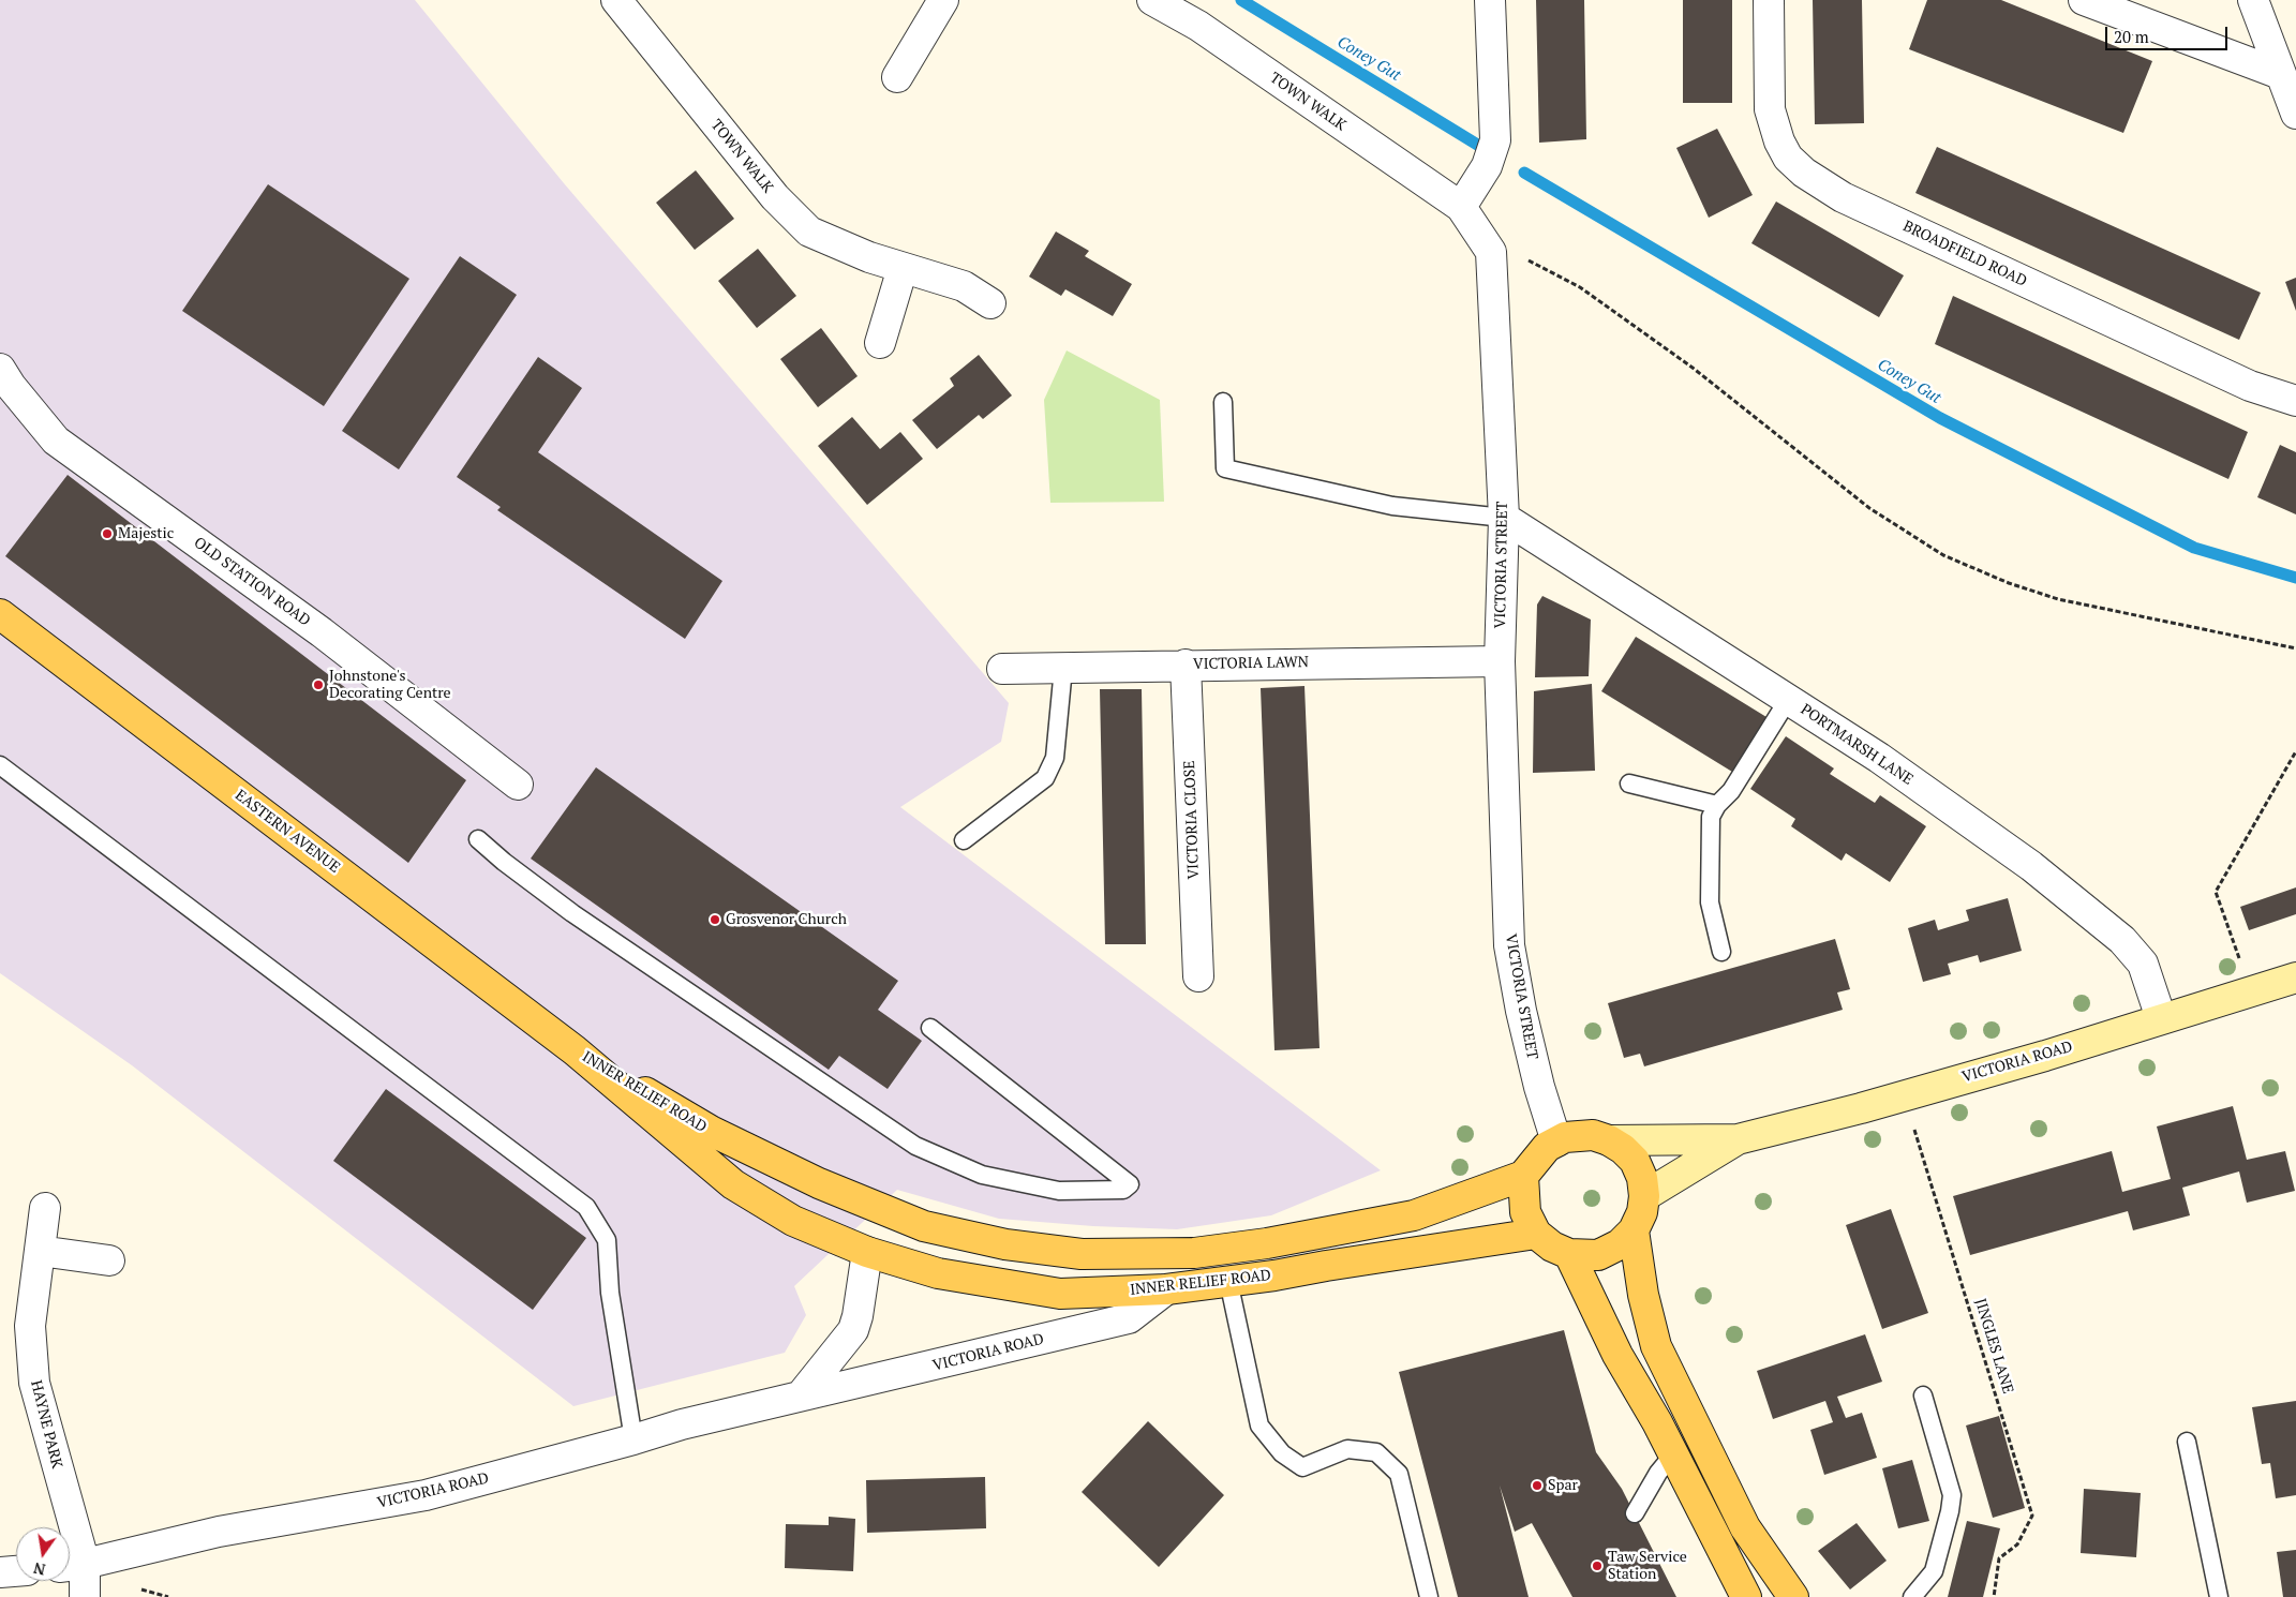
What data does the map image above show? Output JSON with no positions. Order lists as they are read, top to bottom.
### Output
{
  "streets": {
    "main road": ["EASTERN AVENUE", "INNER RELIEF ROAD"],
    "street": [
      "TOWN WALK",
      "BROADFIELD ROAD",
      "VICTORIA STREET",
      "OLD STATION ROAD",
      "VICTORIA LAWN",
      "PORTMARSH LANE",
      "VICTORIA CLOSE",
      "VICTORIA ROAD",
      "HAYNE PARK"
    ],
    "path": ["JINGLES LANE"]
  },
  "crossings": [
    ["VICTORIA STREET", "VICTORIA LAWN"],
    ["VICTORIA STREET", "PORTMARSH LANE"],
    ["VICTORIA STREET", "VICTORIA ROAD"],
    ["VICTORIA STREET", "INNER RELIEF ROAD"],
    ["VICTORIA LAWN", "VICTORIA CLOSE"],
    ["PORTMARSH LANE", "VICTORIA ROAD"],
    ["EASTERN AVENUE", "INNER RELIEF ROAD"],
    ["VICTORIA ROAD", "INNER RELIEF ROAD"],
    ["VICTORIA ROAD", "JINGLES LANE"],
    ["VICTORIA ROAD", "HAYNE PARK"]
  ],
  "water": ["Coney Gut"],
  "places": [
    "Majestic",
    "Johnstone's Decorating Centre",
    "Grosvenor Church",
    "Spar",
    "Taw Service Station"
  ],
  "scale_bar": "20 m",
  "north": "bottom"
}
